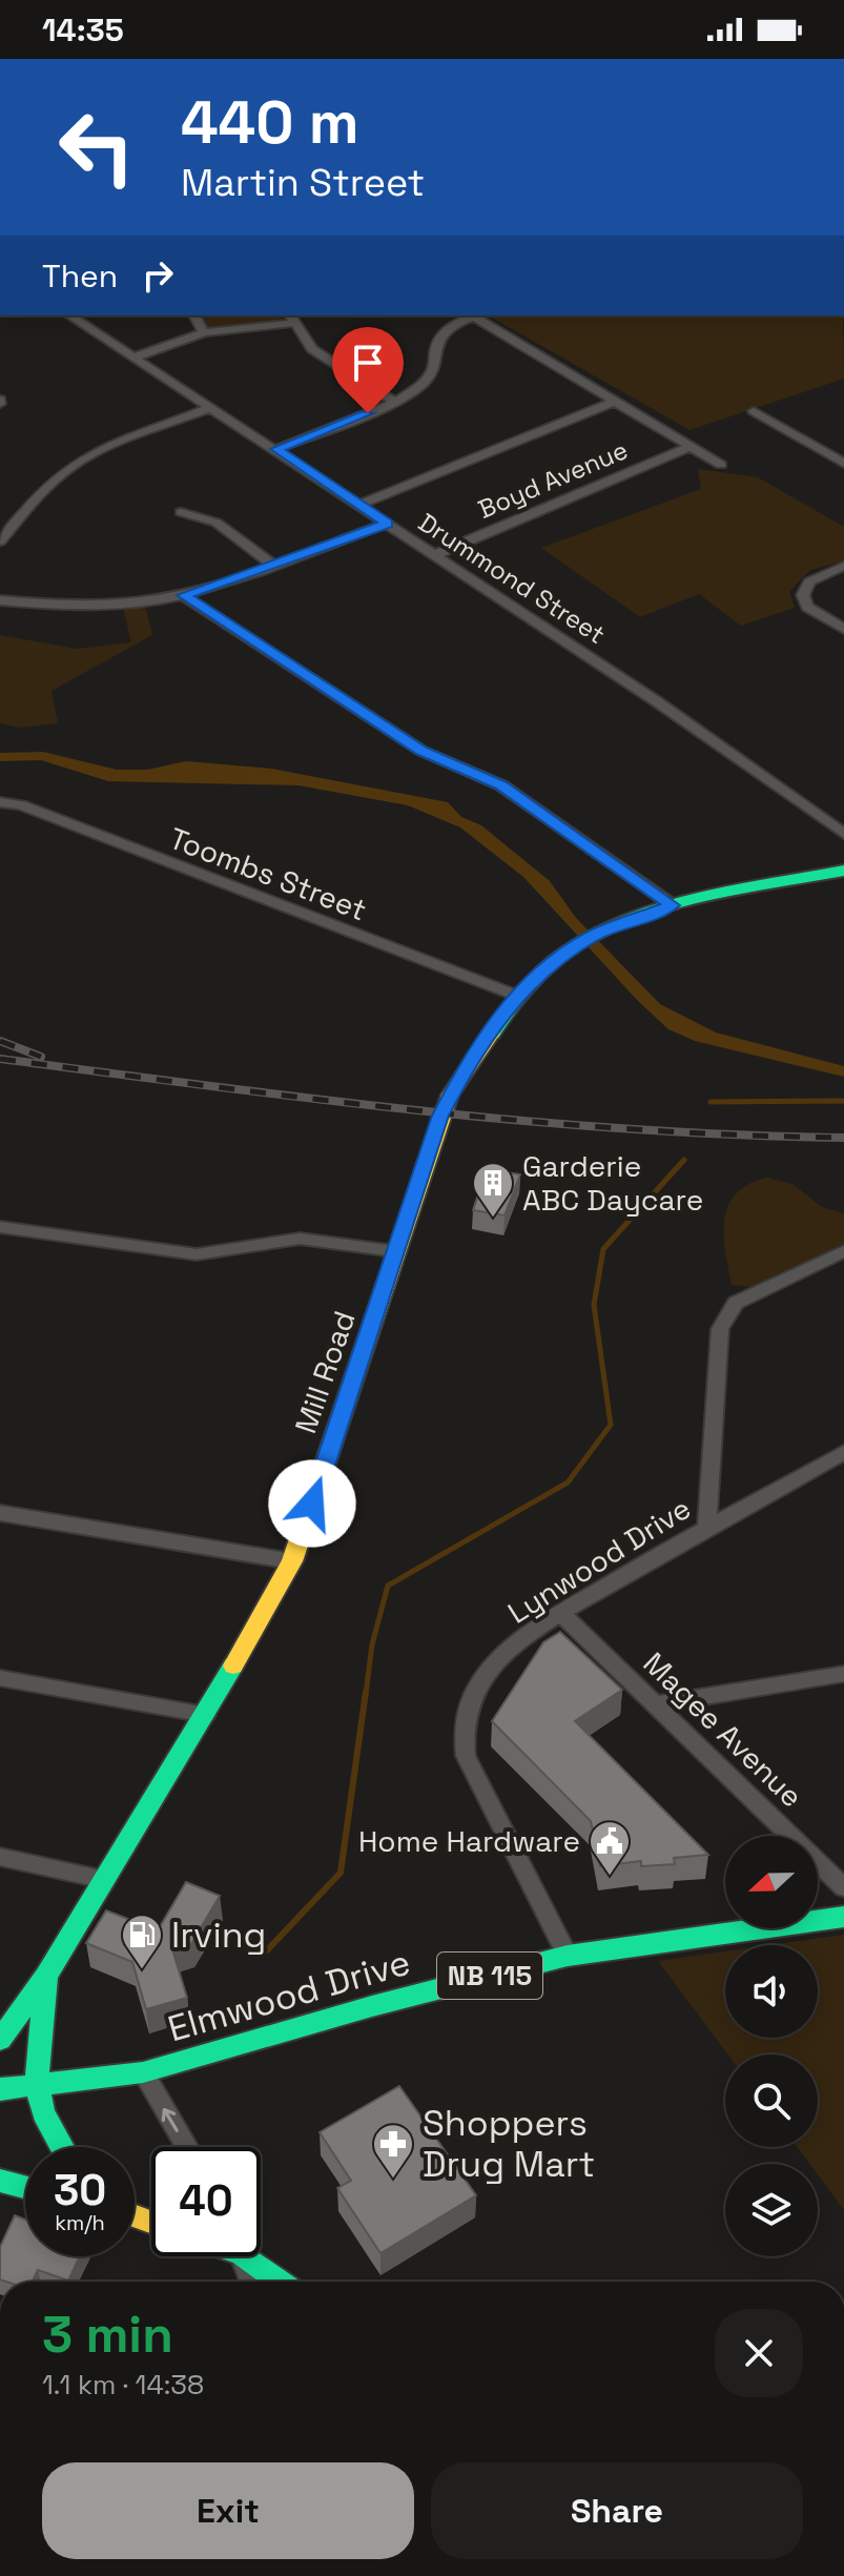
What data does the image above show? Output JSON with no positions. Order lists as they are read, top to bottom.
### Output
{
  "streets": {
    "street": [
      "Boyd Avenue",
      "Drummond Street",
      "Toombs Street",
      "Mill Road",
      "Lynwood Drive",
      "Magee Avenue",
      "NB 115",
      "Elmwood Drive"
    ]
  },
  "crossings": [
    ["Boyd Avenue", "Drummond Street"],
    ["Toombs Street", "Mill Road"],
    ["Mill Road", "Elmwood Drive"],
    ["Lynwood Drive", "Magee Avenue"],
    ["Lynwood Drive", "Elmwood Drive"]
  ],
  "places": {
    "building": ["Garderie ABC Daycare"],
    "public building": ["Home Hardware"],
    "fuel station": ["Irving"],
    "pharmacy": ["Shoppers Drug Mart"]
  },
  "north": "left",
  "page": {
    "status": "14:35",
    "turn": ["440 m", "Martin Street"],
    "then": "Then",
    "speed": "30 km/h",
    "limit": "40",
    "heading": ["3 min", "1.1 km · 14:38"],
    "buttons": ["Exit", "Share"]
  }
}
